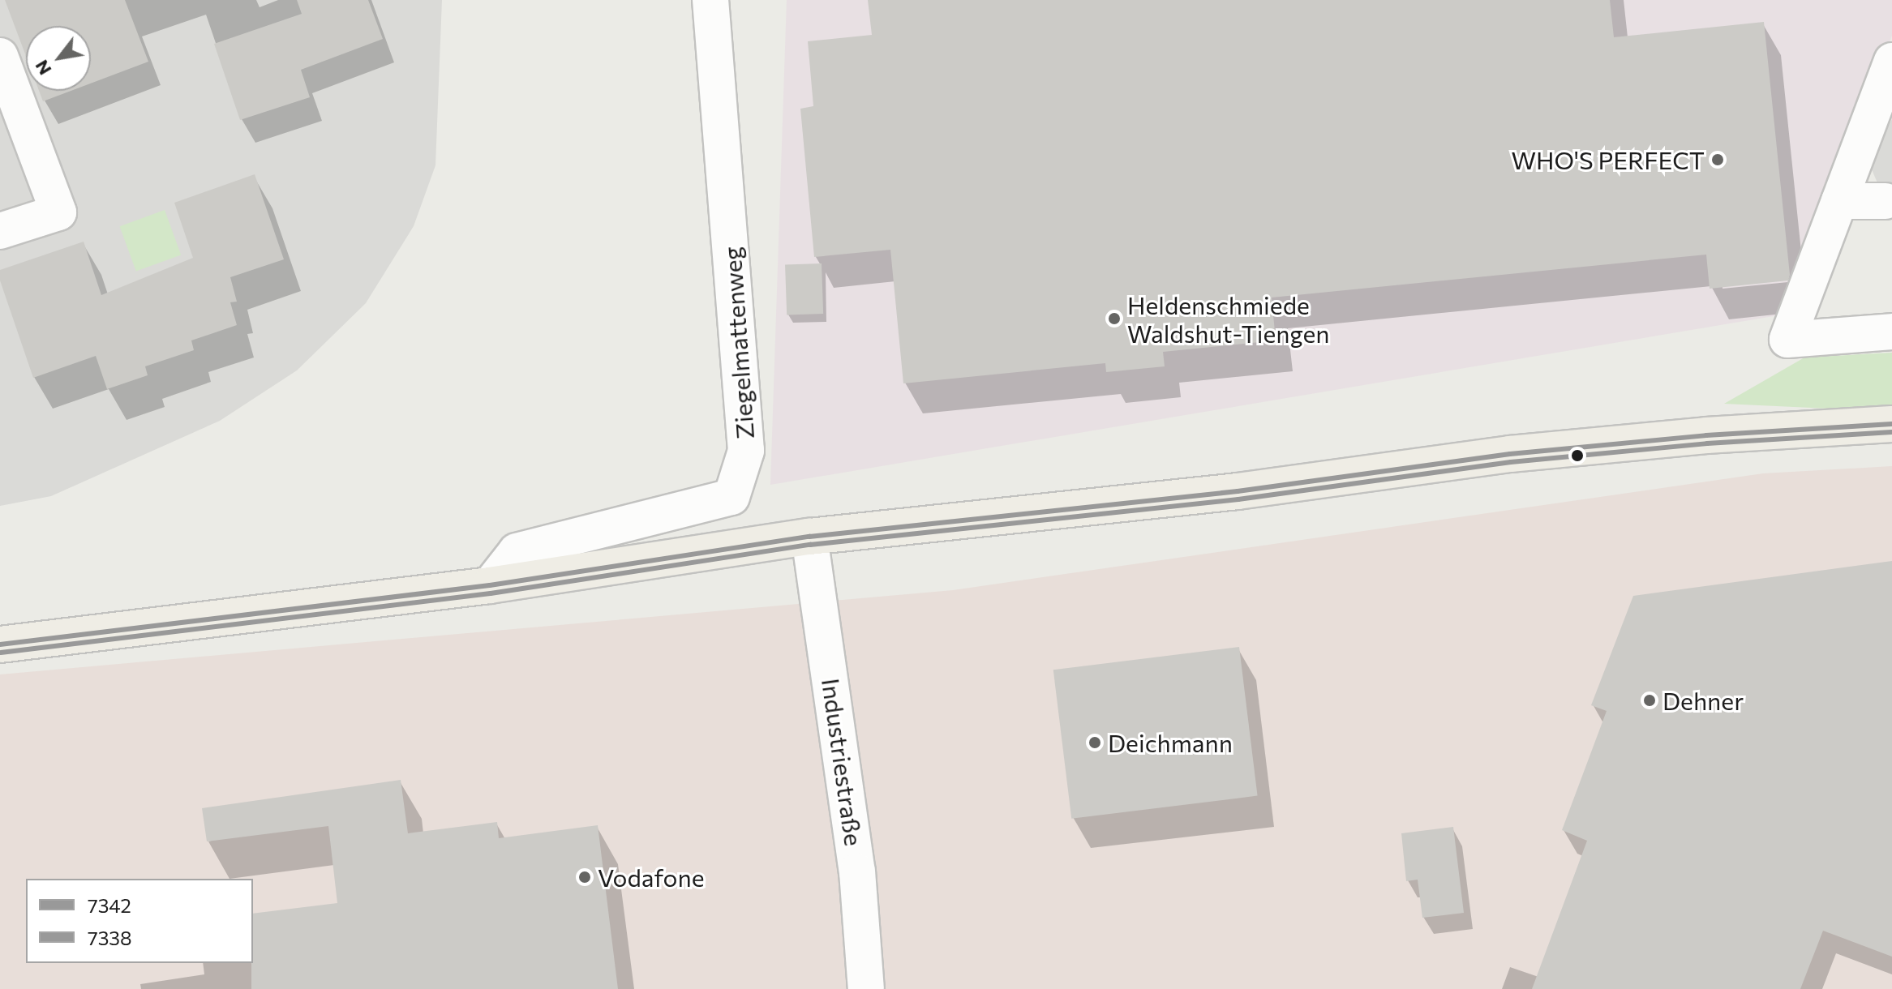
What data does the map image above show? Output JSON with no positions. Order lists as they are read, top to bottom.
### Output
{
  "streets": {
    "street": ["Ziegelmattenweg", "Industriestraße"]
  },
  "places": [
    "WHO'S PERFECT",
    "Heldenschmiede Waldshut-Tiengen",
    "Dehner",
    "Deichmann",
    "Vodafone"
  ],
  "lines": ["transit line 7342", "transit line 7338"],
  "legend": ["7342", "7338"],
  "north": "bottom left"
}
